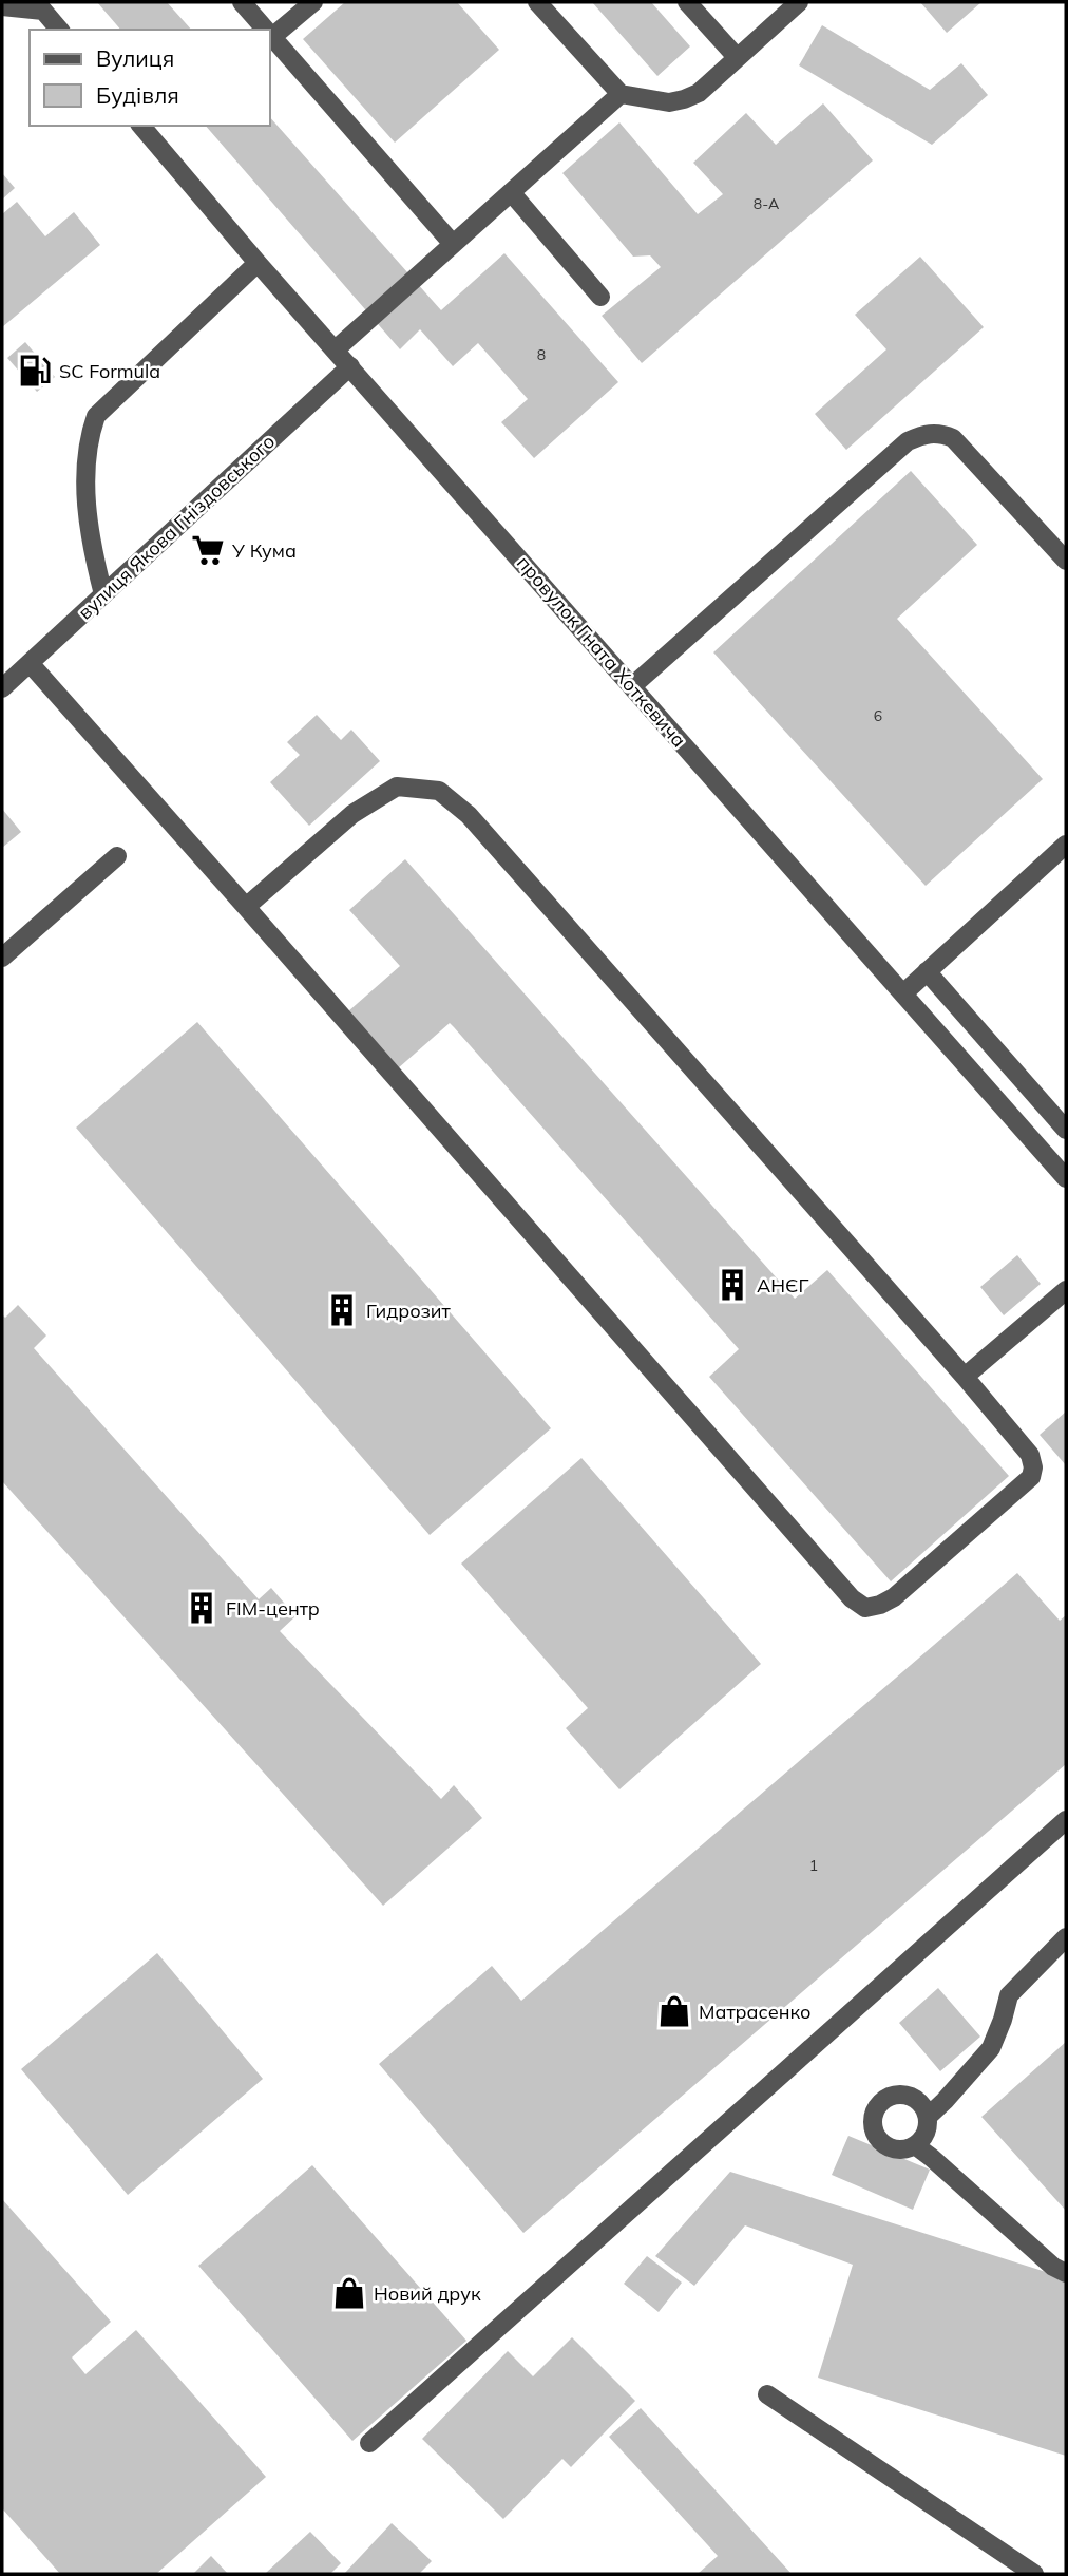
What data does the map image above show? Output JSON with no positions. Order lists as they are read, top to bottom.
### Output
{
  "streets": {
    "street": ["вулиця Якова Гніздовського", "провулок Гната Хоткевича"]
  },
  "crossings": [
    ["вулиця Якова Гніздовського", "провулок Гната Хоткевича"]
  ],
  "places": {
    "fuel station": ["SC Formula"],
    "supermarket": ["У Кума"],
    "building": ["АНЄГ", "Гидрозит", "FIM-центр"],
    "shop": ["Матрасенко", "Новий друк"]
  },
  "house_numbers": [
    "8-А",
    "8",
    "6",
    "1"
  ],
  "legend": ["Вулиця", "Будівля"]
}
